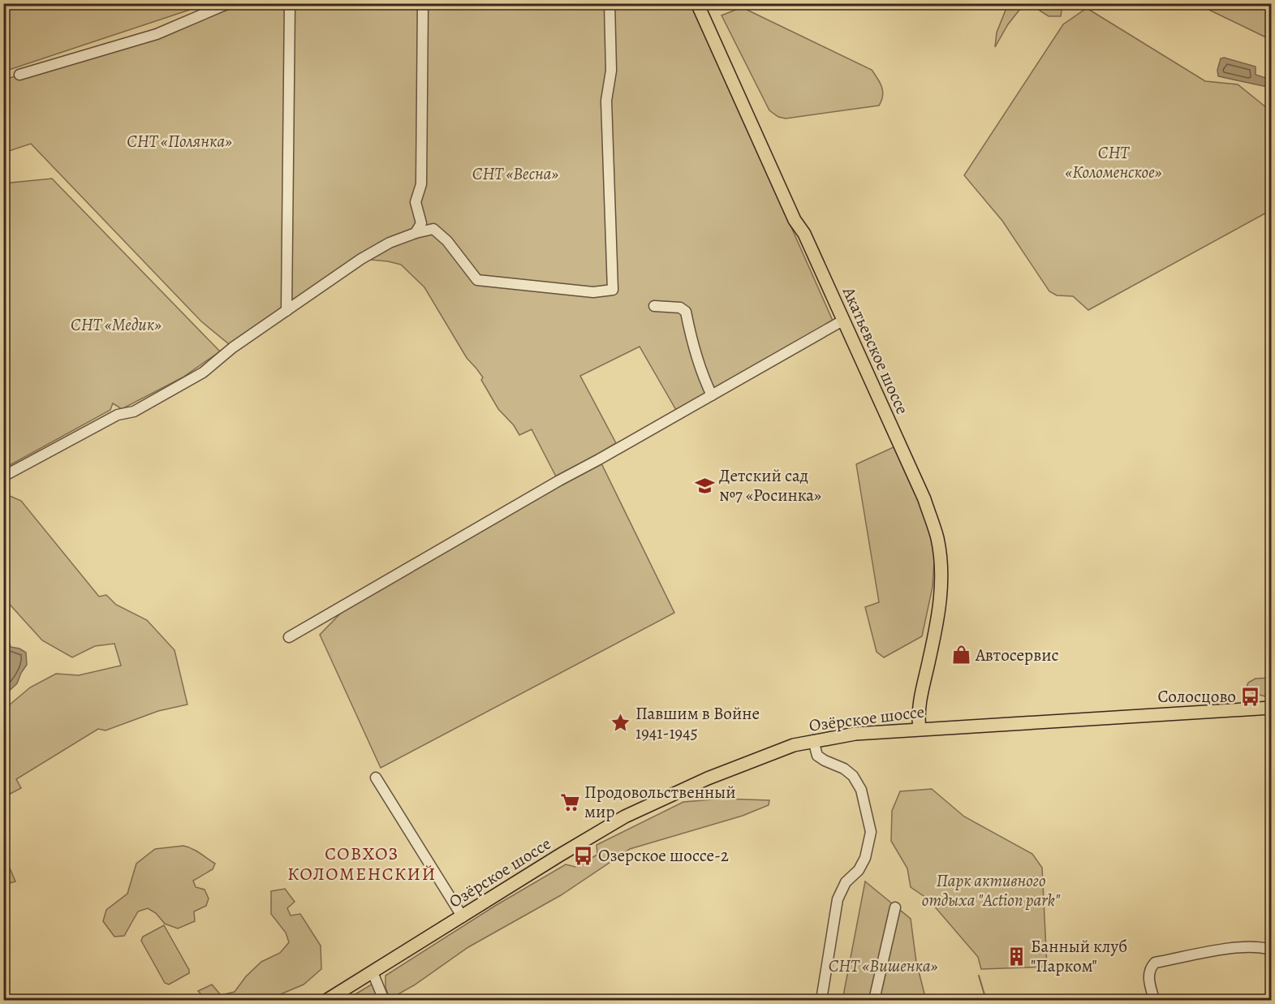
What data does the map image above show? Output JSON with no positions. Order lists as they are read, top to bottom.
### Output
{
  "streets": {
    "main road": ["Акатьевское шоссе", "Озёрское шоссе"]
  },
  "crossings": [
    ["Акатьевское шоссе", "Озёрское шоссе"]
  ],
  "districts": ["СОВХОЗ КОЛОМЕНСКИЙ"],
  "parks": [
    "СНТ «Полянка»",
    "СНТ «Коломенское»",
    "СНТ «Весна»",
    "СНТ «Медик»",
    "Парк активного отдыха \"Action park\"",
    "СНТ «Вишенка»"
  ],
  "places": {
    "school or university": ["Детский сад №7 «Росинка»"],
    "shop": ["Автосервис"],
    "bus stop": ["Солосцово", "Озерское шоссе-2"],
    "place": ["Павшим в Войне 1941-1945"],
    "supermarket": ["Продовольственный мир"],
    "building": ["Банный клуб \"Парком\""]
  }
}
